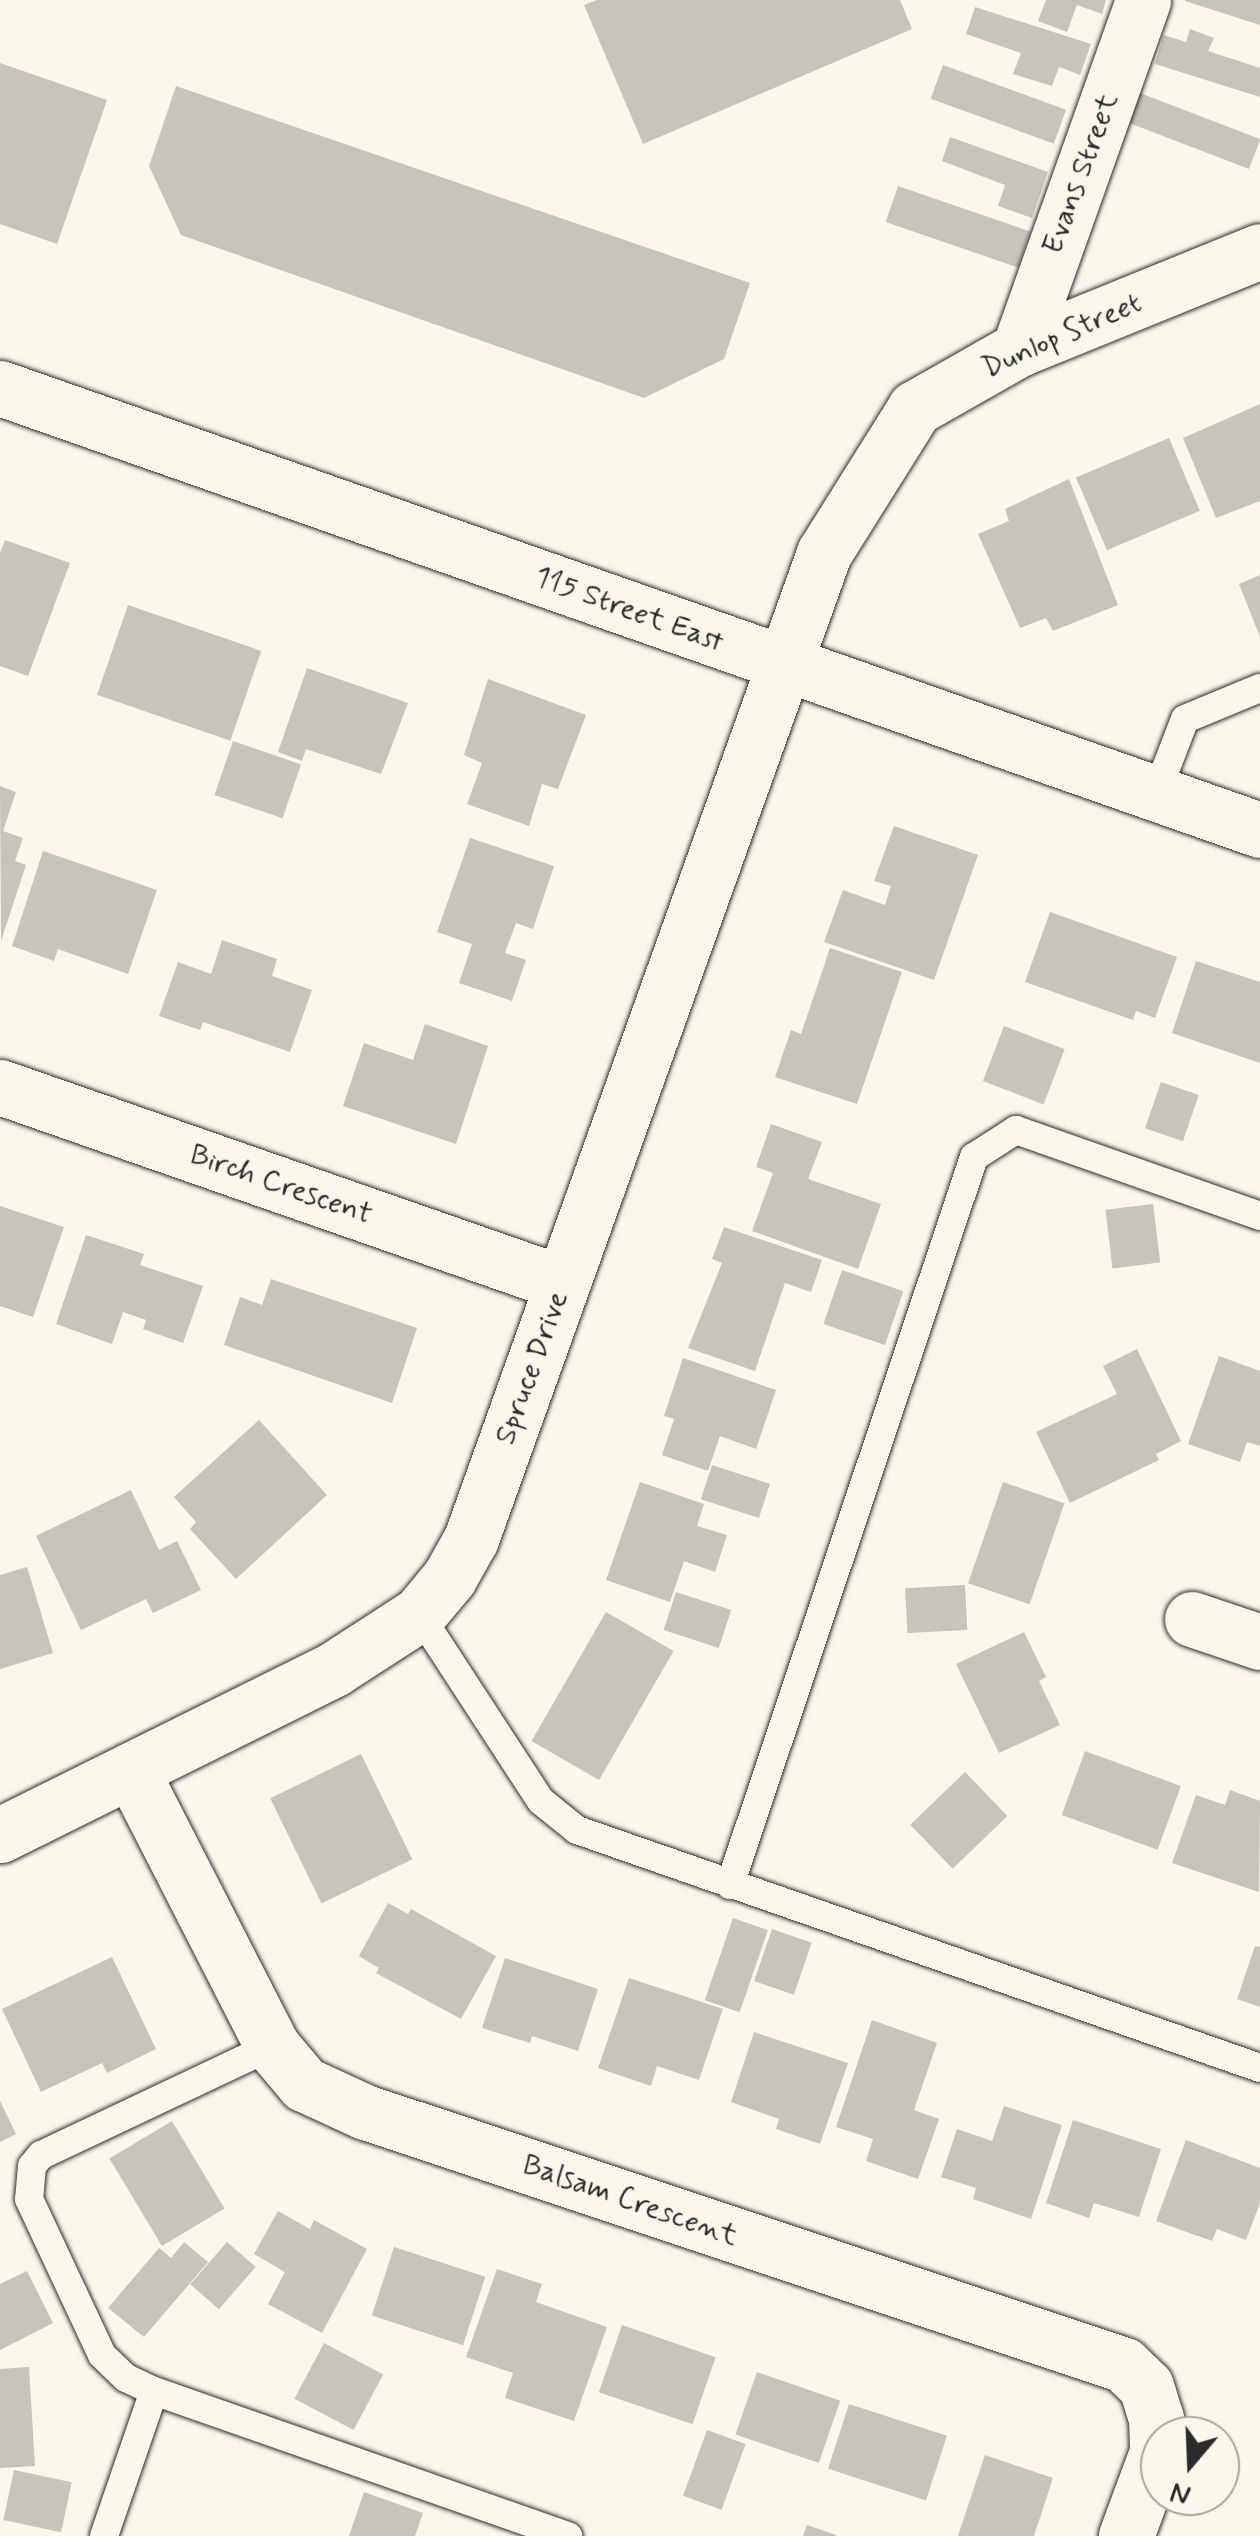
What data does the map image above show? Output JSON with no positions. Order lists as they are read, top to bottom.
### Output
{
  "streets": {
    "street": [
      "Evans Street",
      "Dunlop Street",
      "115 Street East",
      "Birch Crescent",
      "Spruce Drive",
      "Balsam Crescent"
    ]
  },
  "crossings": [
    ["Evans Street", "Dunlop Street"],
    ["Dunlop Street", "115 Street East"],
    ["Dunlop Street", "Spruce Drive"],
    ["115 Street East", "Spruce Drive"],
    ["Birch Crescent", "Spruce Drive"],
    ["Spruce Drive", "Balsam Crescent"]
  ],
  "north": "bottom"
}
